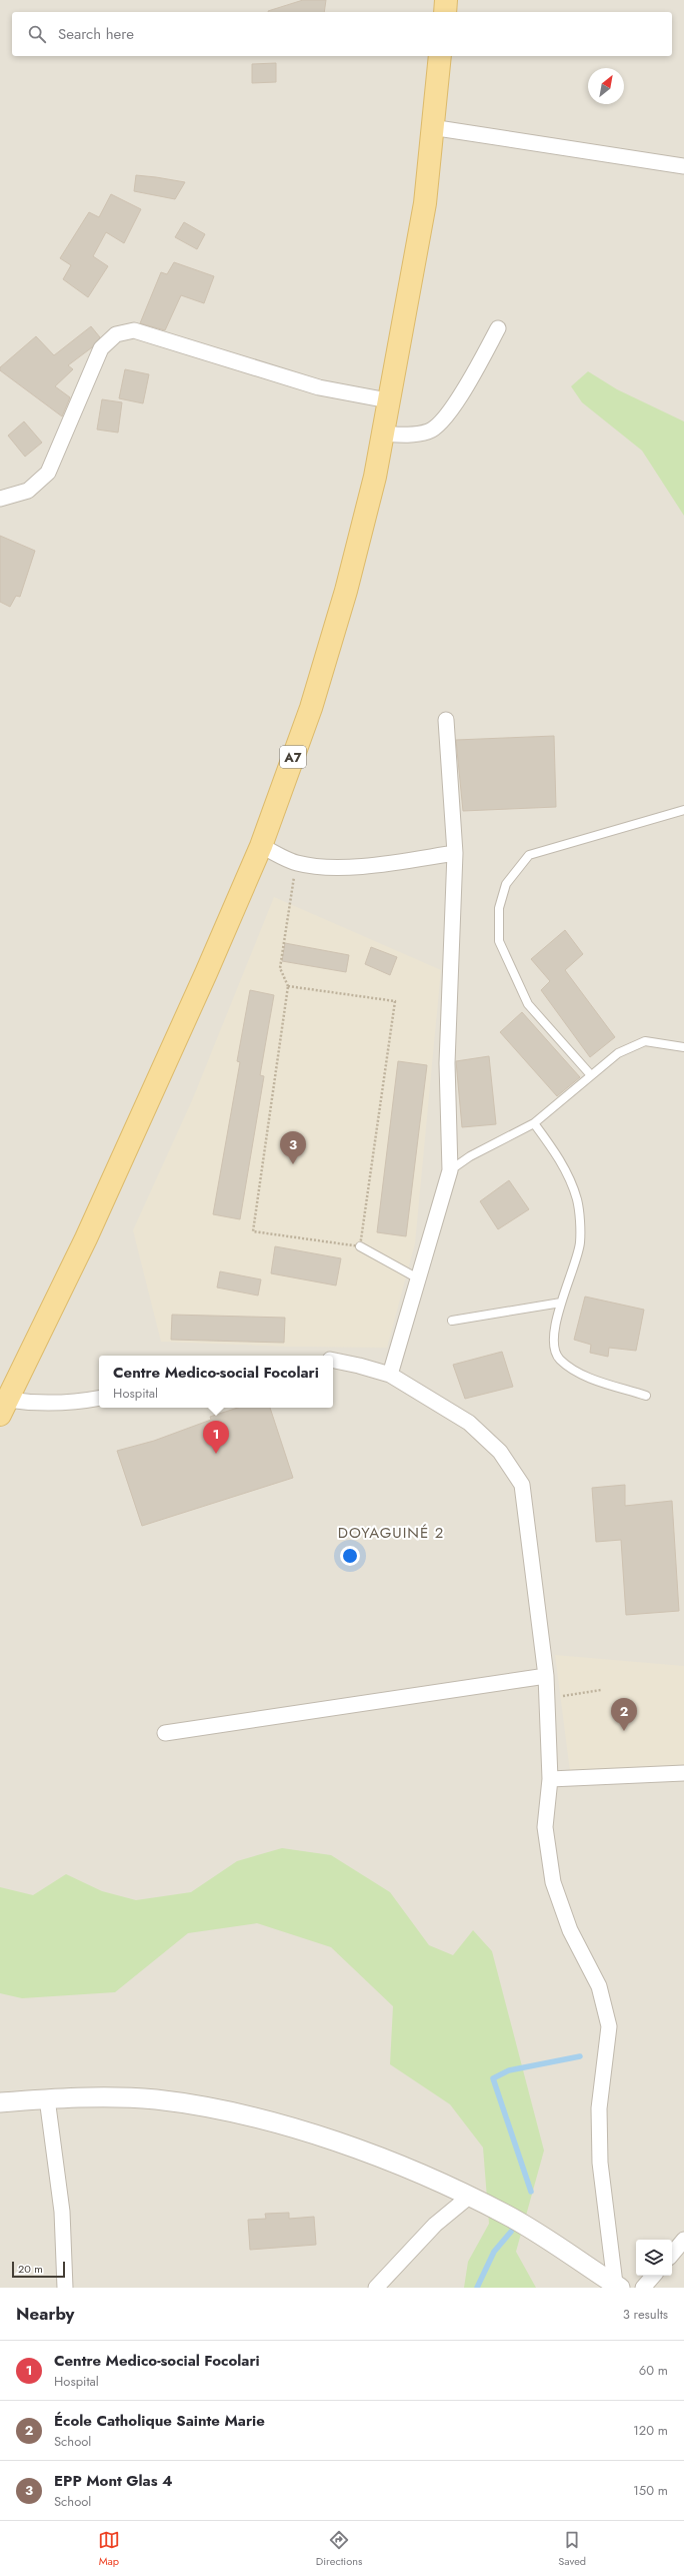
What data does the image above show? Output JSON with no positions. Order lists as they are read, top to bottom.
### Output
{
  "streets": {
    "main road": ["A7"]
  },
  "districts": ["DOYAGUINÉ 2"],
  "scale_bar": "20 m",
  "north": "top right",
  "page": {
    "search": "Search here",
    "pins": ["3", "1", "2"],
    "popup": ["Centre Medico-social Focolari", "Hospital"],
    "scale": "20 m",
    "heading": ["Nearby", "3 results"],
    "list": [
      {
        "mark": "1",
        "name": "Centre Medico-social Focolari",
        "note": "Hospital",
        "value": "60 m"
      },
      {
        "mark": "2",
        "name": "École Catholique Sainte Marie",
        "note": "School",
        "value": "120 m"
      },
      {
        "mark": "3",
        "name": "EPP Mont Glas 4",
        "note": "School",
        "value": "150 m"
      }
    ],
    "nav": ["Map", "Directions", "Saved"]
  }
}
